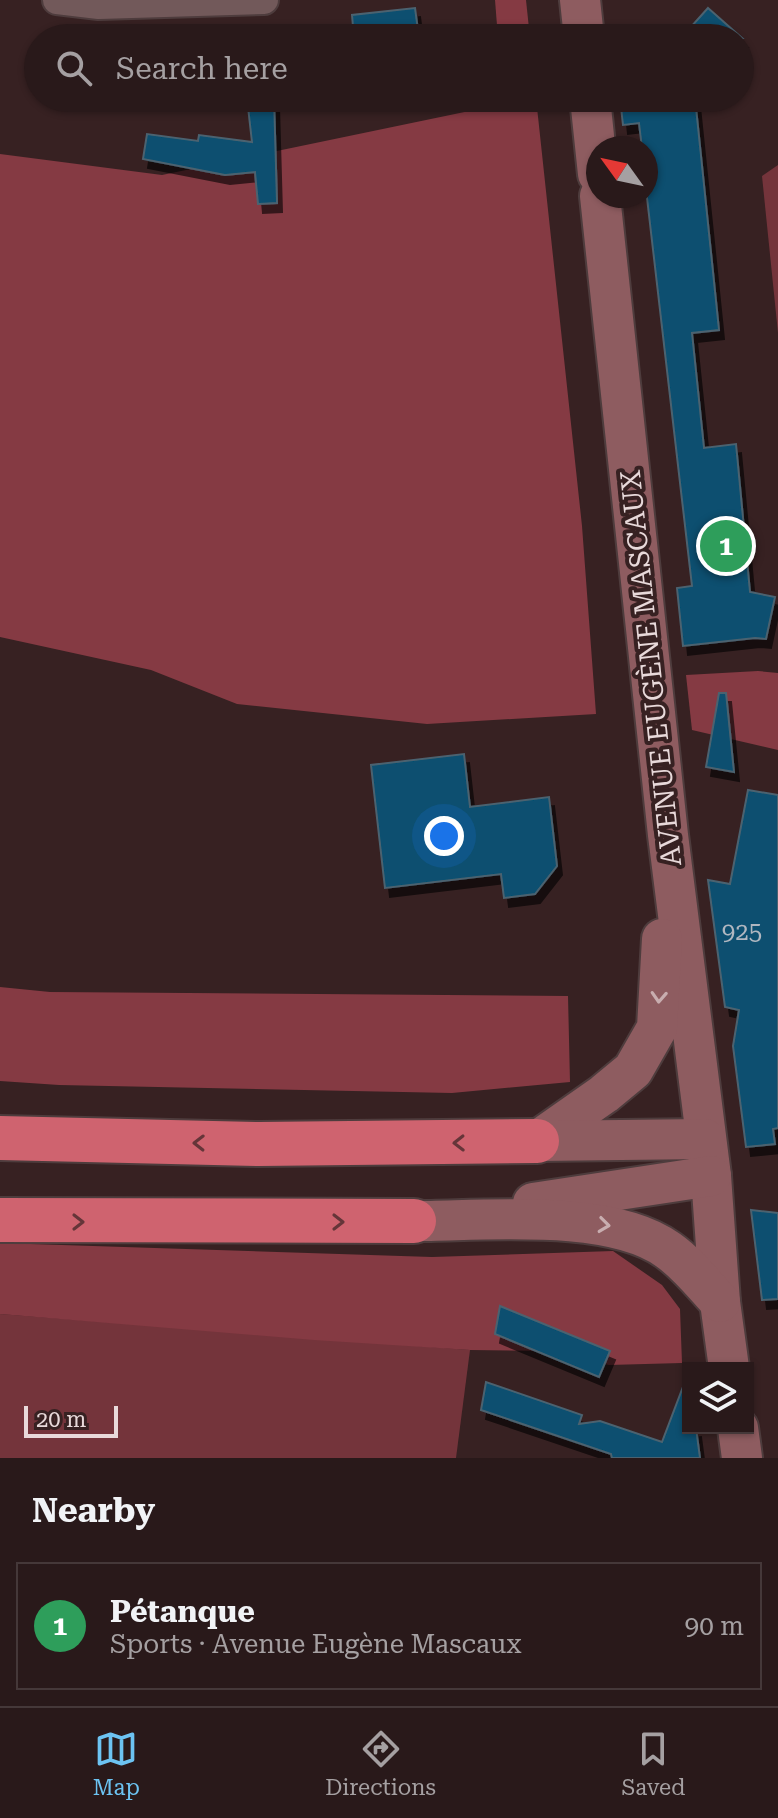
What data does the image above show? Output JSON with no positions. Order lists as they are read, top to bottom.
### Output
{
  "streets": {
    "main road": ["AVENUE EUGÈNE MASCAUX"]
  },
  "house_numbers": ["925"],
  "scale_bar": "20 m",
  "north": "top left",
  "page": {
    "search": "Search here",
    "pins": "1",
    "scale": "20 m",
    "heading": "Nearby",
    "list": [
      {
        "mark": "1",
        "name": "Pétanque",
        "note": "Sports · Avenue Eugène Mascaux",
        "value": "90 m"
      }
    ],
    "nav": ["Map", "Directions", "Saved"]
  }
}
